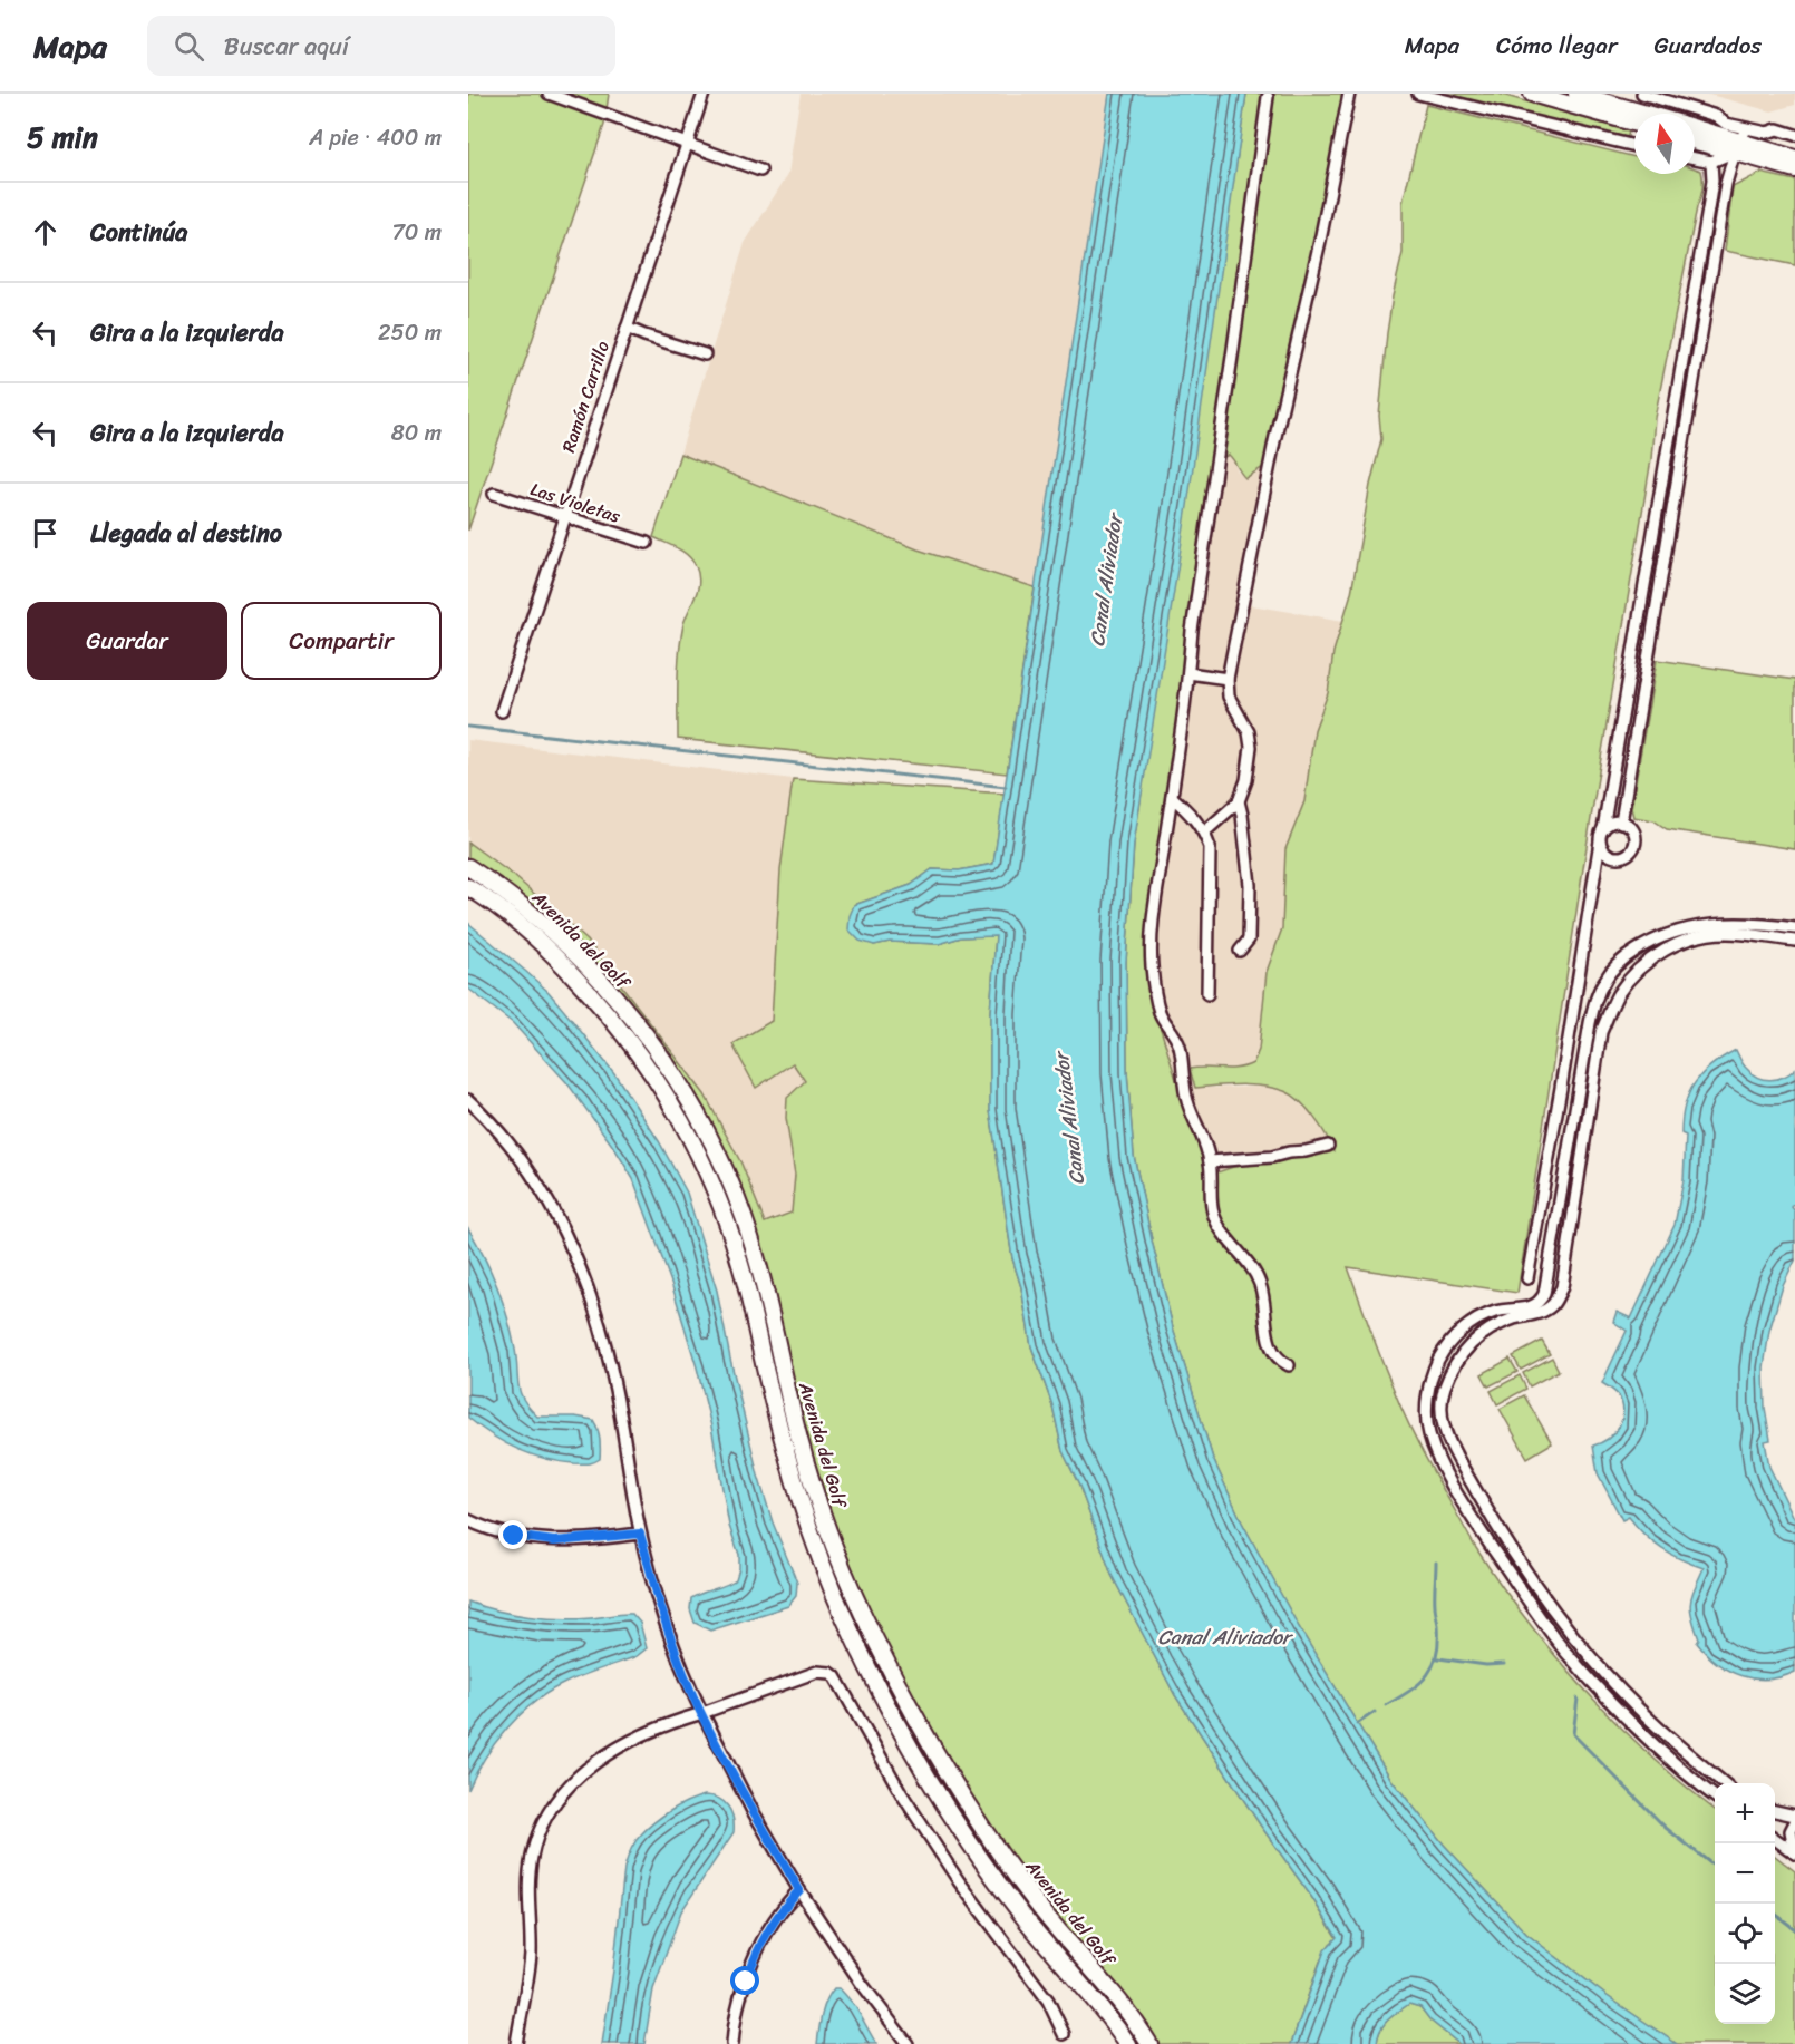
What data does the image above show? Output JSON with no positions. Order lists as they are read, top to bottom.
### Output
{
  "streets": {
    "street": ["Ramón Carrillo", "Las Violetas", "Avenida del Golf"]
  },
  "crossings": [
    ["Ramón Carrillo", "Las Violetas"]
  ],
  "water": ["Canal Aliviador"],
  "north": "top",
  "page": {
    "header": "Mapa",
    "search": "Buscar aquí",
    "nav": ["Mapa", "Cómo llegar", "Guardados"],
    "heading": ["5 min", "A pie · 400 m"],
    "list": [
      ["Continúa", "70 m"],
      ["Gira a la izquierda", "250 m"],
      ["Gira a la izquierda", "80 m"],
      "Llegada al destino"
    ],
    "buttons": ["Guardar", "Compartir"],
    "map_buttons": ["+", "−"]
  }
}
